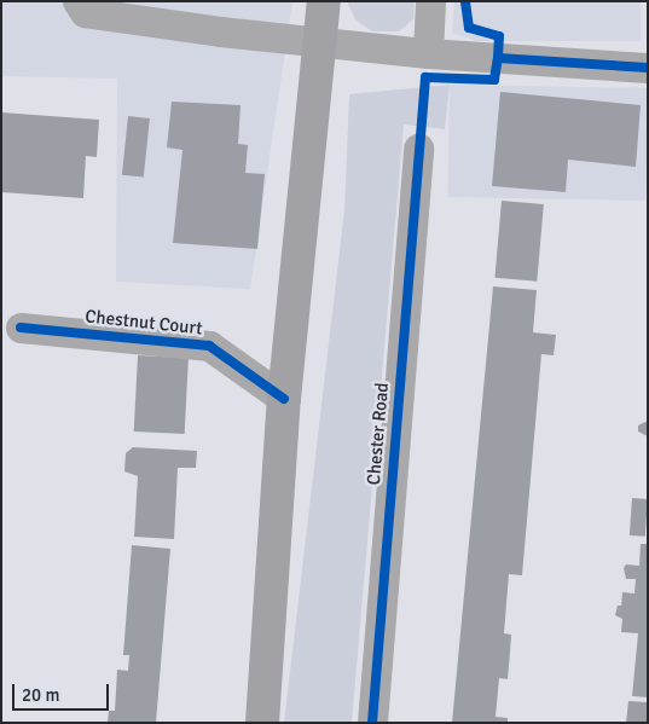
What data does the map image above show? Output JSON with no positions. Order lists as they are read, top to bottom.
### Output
{
  "streets": {
    "street": ["Chestnut Court", "Chester Road"]
  },
  "scale_bar": "20 m"
}
